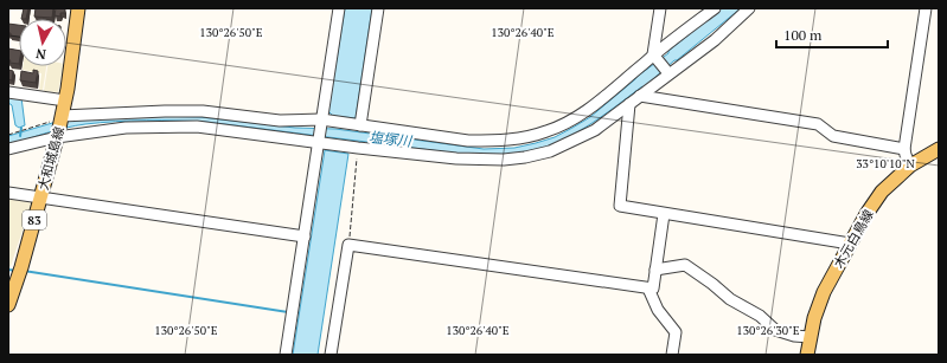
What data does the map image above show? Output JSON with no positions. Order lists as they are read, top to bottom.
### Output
{
  "streets": {
    "main road": ["大和城島線", "83", "木元白鳥線"]
  },
  "water": ["塩塚川"],
  "scale_bar": "100 m",
  "north": "bottom",
  "coordinates": [
    "130°26'50\"E",
    "130°26'40\"E",
    "33°10'10\"N",
    "130°26'30\"E"
  ]
}
